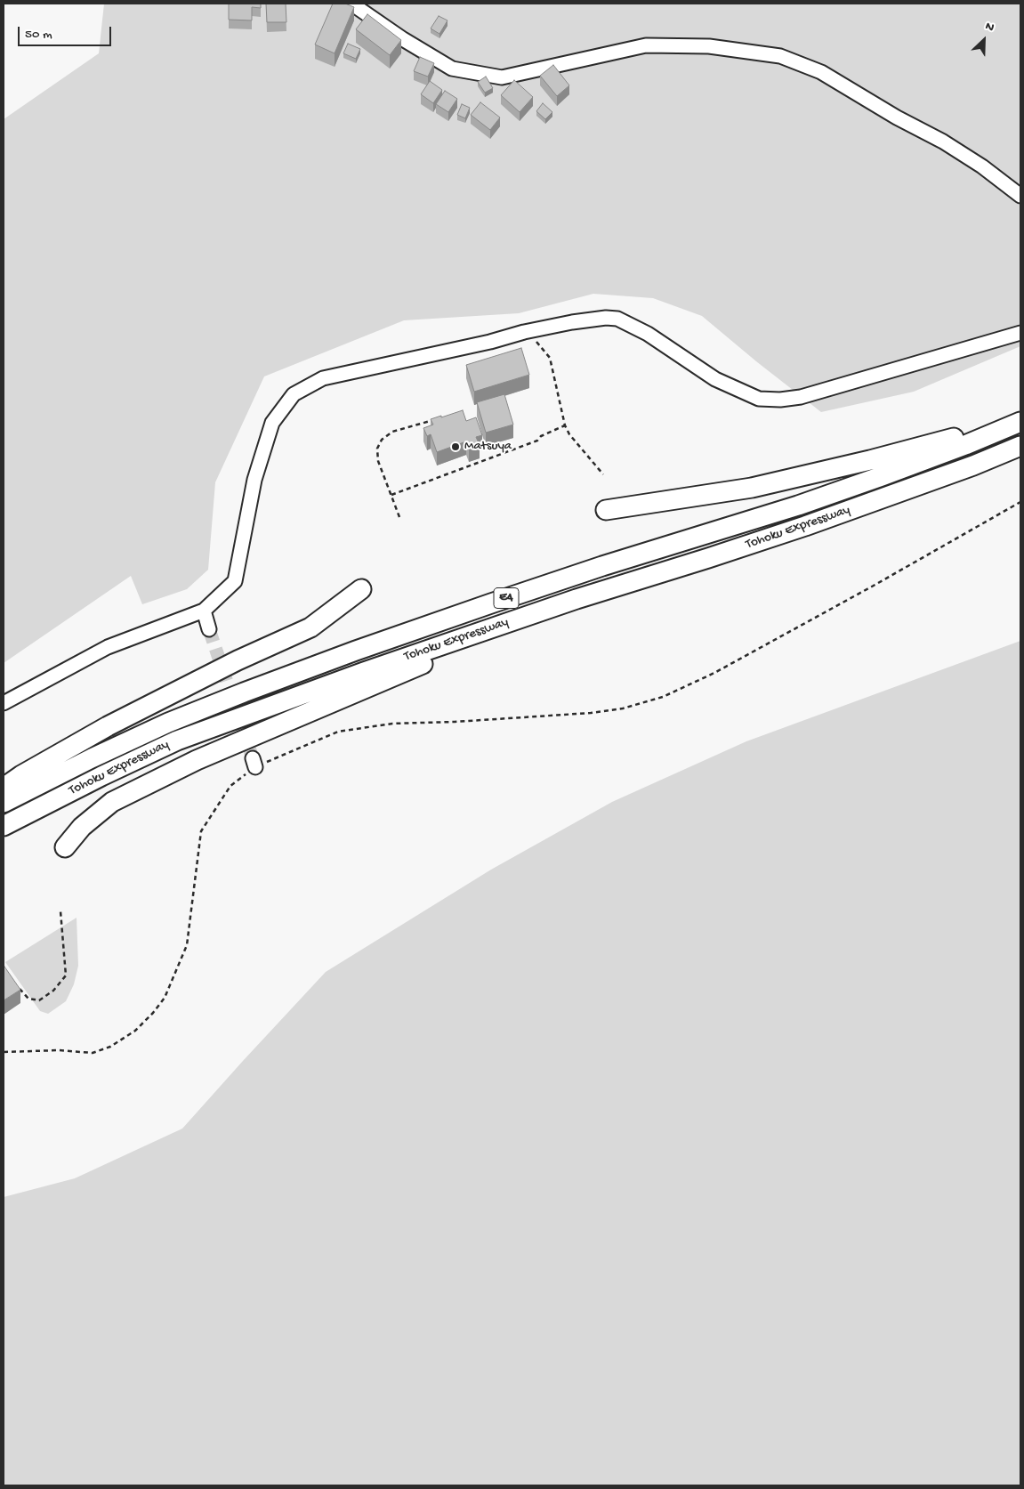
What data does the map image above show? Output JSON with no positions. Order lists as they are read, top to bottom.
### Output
{
  "streets": {
    "highway": ["Tohoku Expressway", "E4"]
  },
  "places": ["Matsuya"],
  "scale_bar": "50 m",
  "north": "top right"
}
